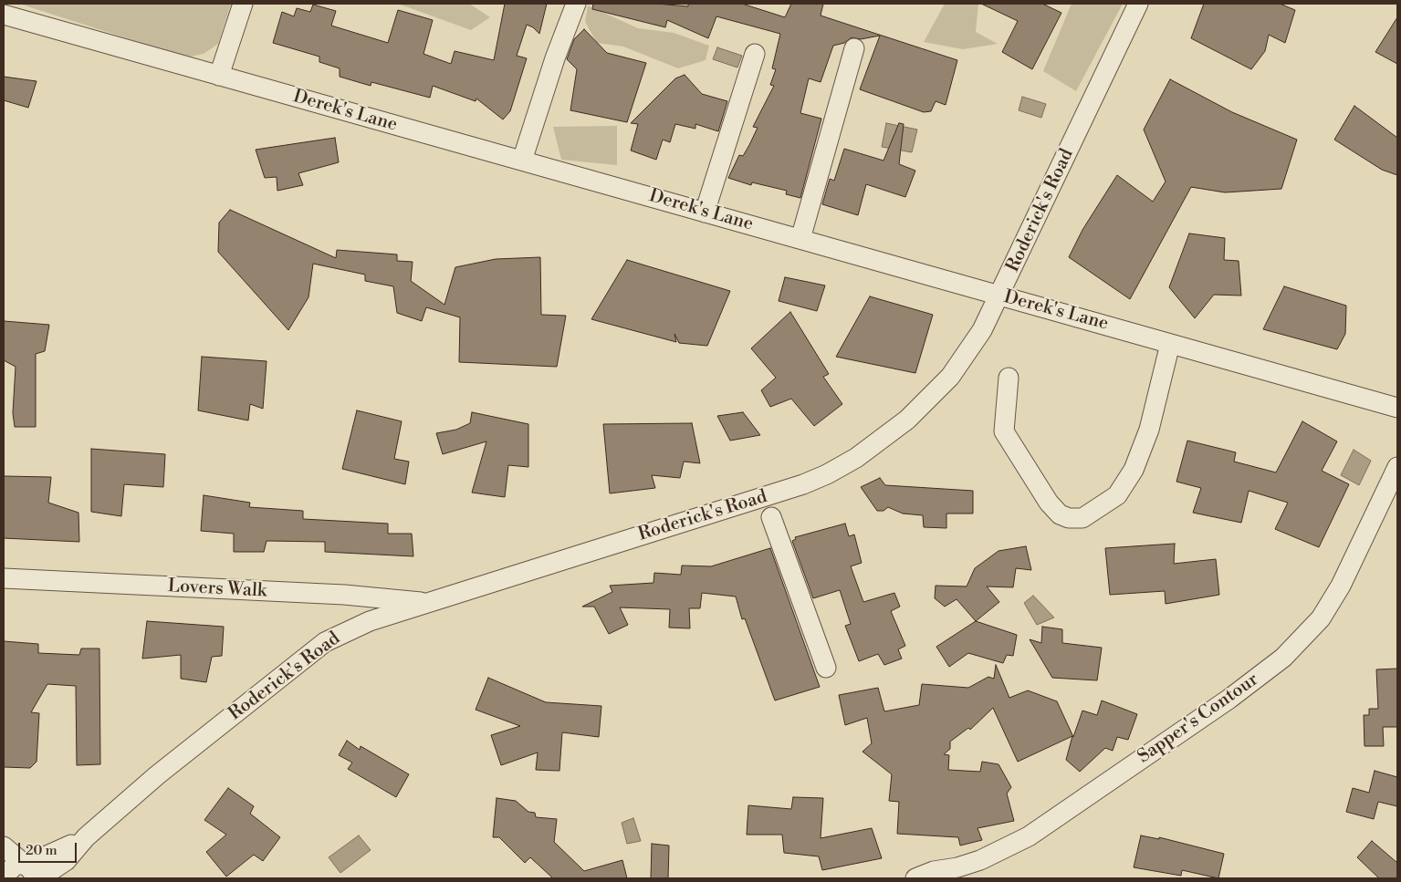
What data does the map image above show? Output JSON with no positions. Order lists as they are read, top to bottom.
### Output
{
  "streets": {
    "street": [
      "Derek's Lane",
      "Roderick's Road",
      "Lovers Walk",
      "Sapper's Contour"
    ]
  },
  "crossings": [
    ["Derek's Lane", "Roderick's Road"],
    ["Roderick's Road", "Lovers Walk"]
  ],
  "scale_bar": "20 m"
}
